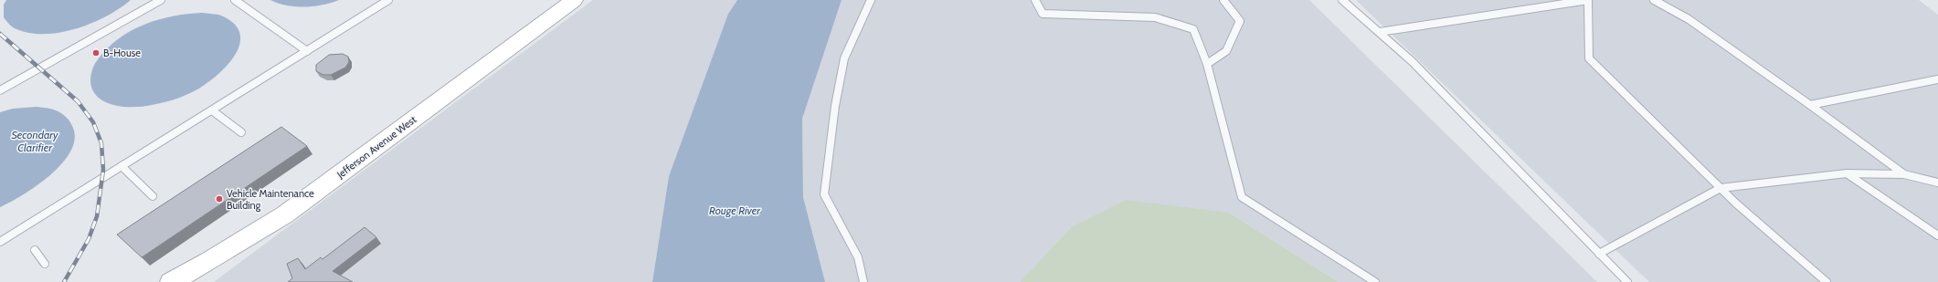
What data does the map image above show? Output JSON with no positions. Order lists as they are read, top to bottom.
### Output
{
  "streets": {
    "main road": ["Jefferson Avenue West"]
  },
  "water": ["Secondary Clarifier", "Rouge River"],
  "places": ["B-House", "Vehicle Maintenance Building"]
}
